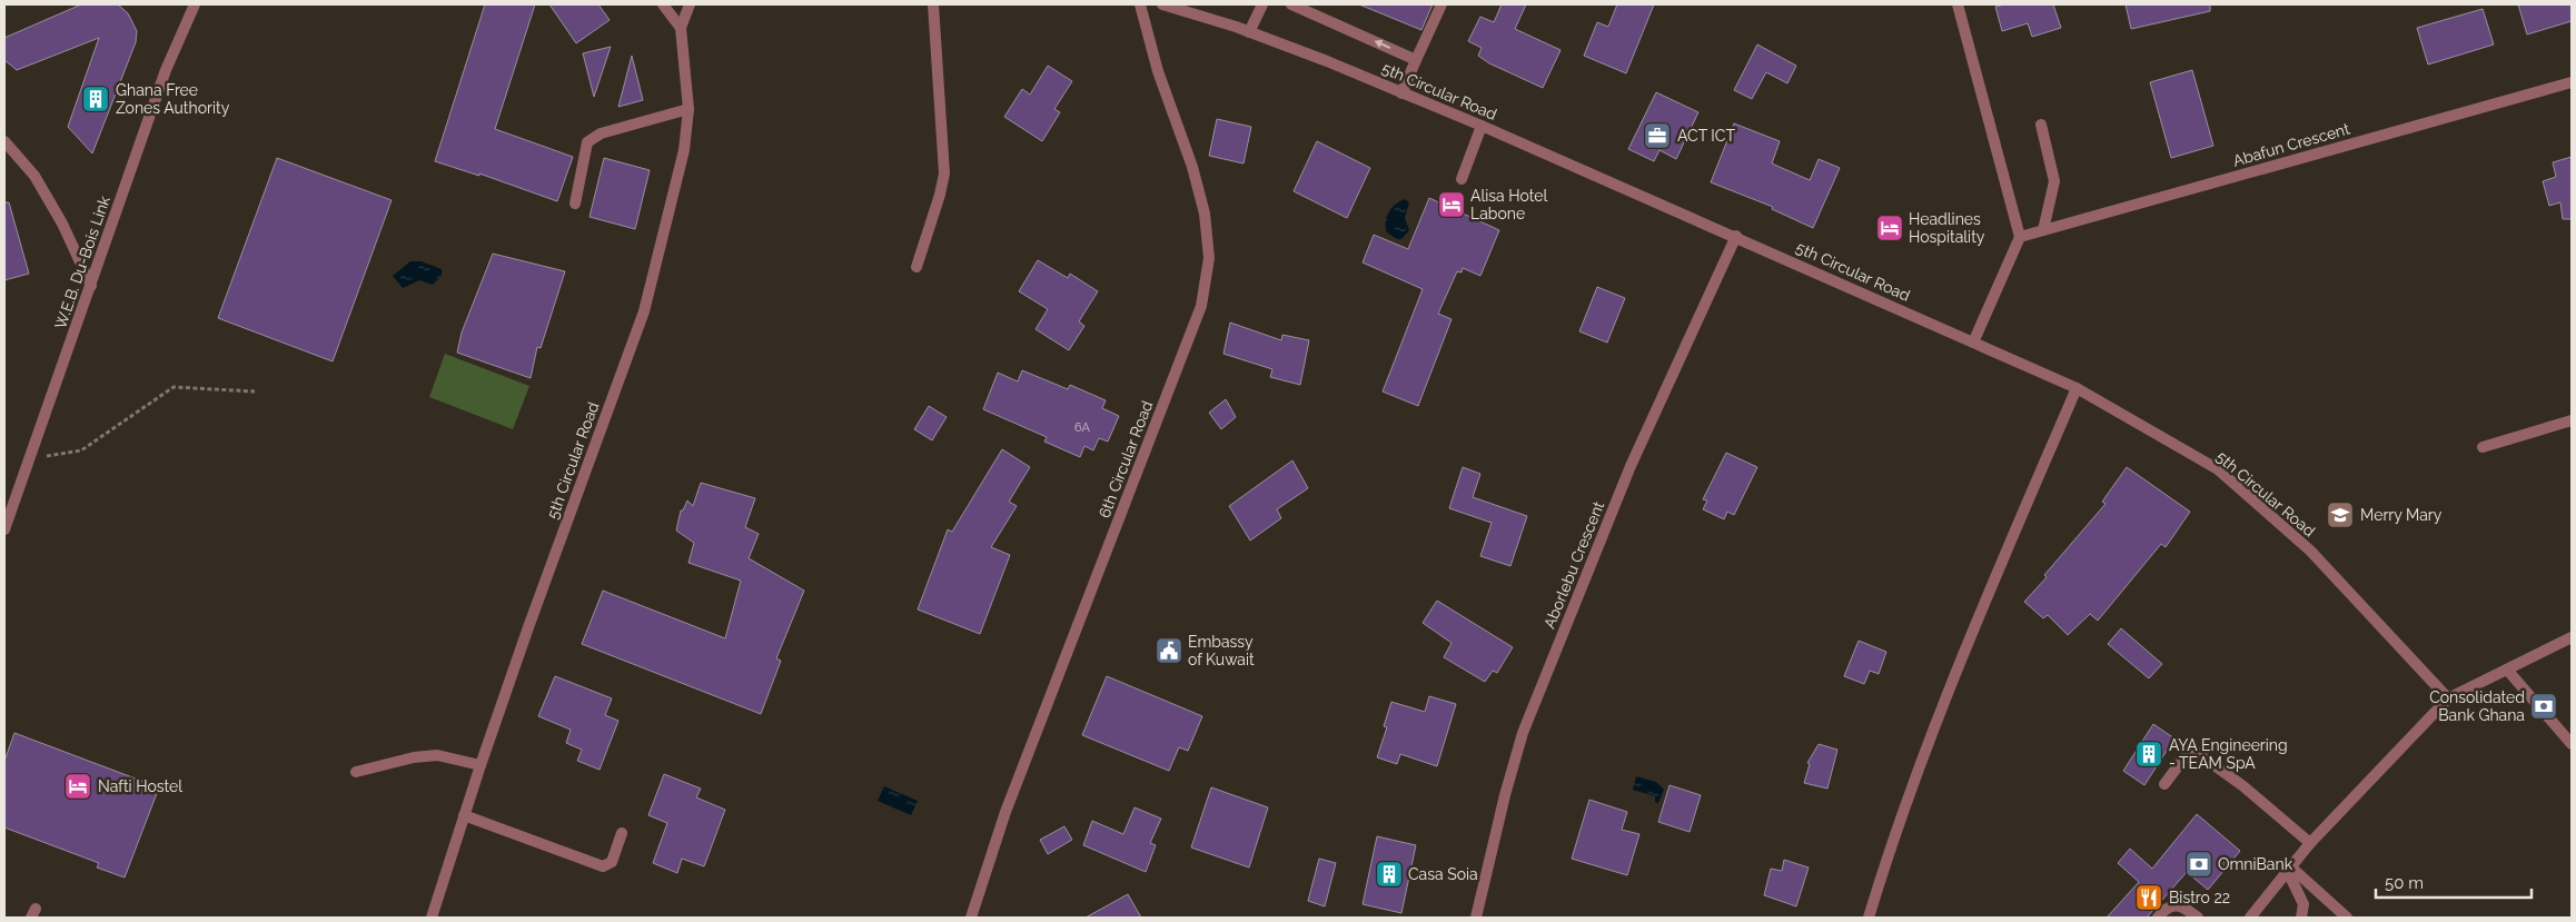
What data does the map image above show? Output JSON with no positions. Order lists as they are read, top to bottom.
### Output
{
  "streets": {
    "street": [
      "5th Circular Road",
      "Abafun Crescent",
      "W.E.B. Du-Bois Link",
      "6th Circular Road",
      "Aborlebu Crescent"
    ]
  },
  "crossings": [
    ["5th Circular Road", "Aborlebu Crescent"]
  ],
  "places": {
    "building": ["Ghana Free Zones Authority", "AYA Engineering - TEAM SpA", "Casa Soia"],
    "office": ["ACT ICT"],
    "hotel": ["Alisa Hotel Labone", "Headlines Hospitality", "Nafti Hostel"],
    "school or university": ["Merry Mary"],
    "public building": ["Embassy of Kuwait"],
    "bank": ["Consolidated Bank Ghana", "OmniBank"],
    "restaurant": ["Bistro 22"]
  },
  "house_numbers": ["6A"],
  "scale_bar": "50 m"
}
